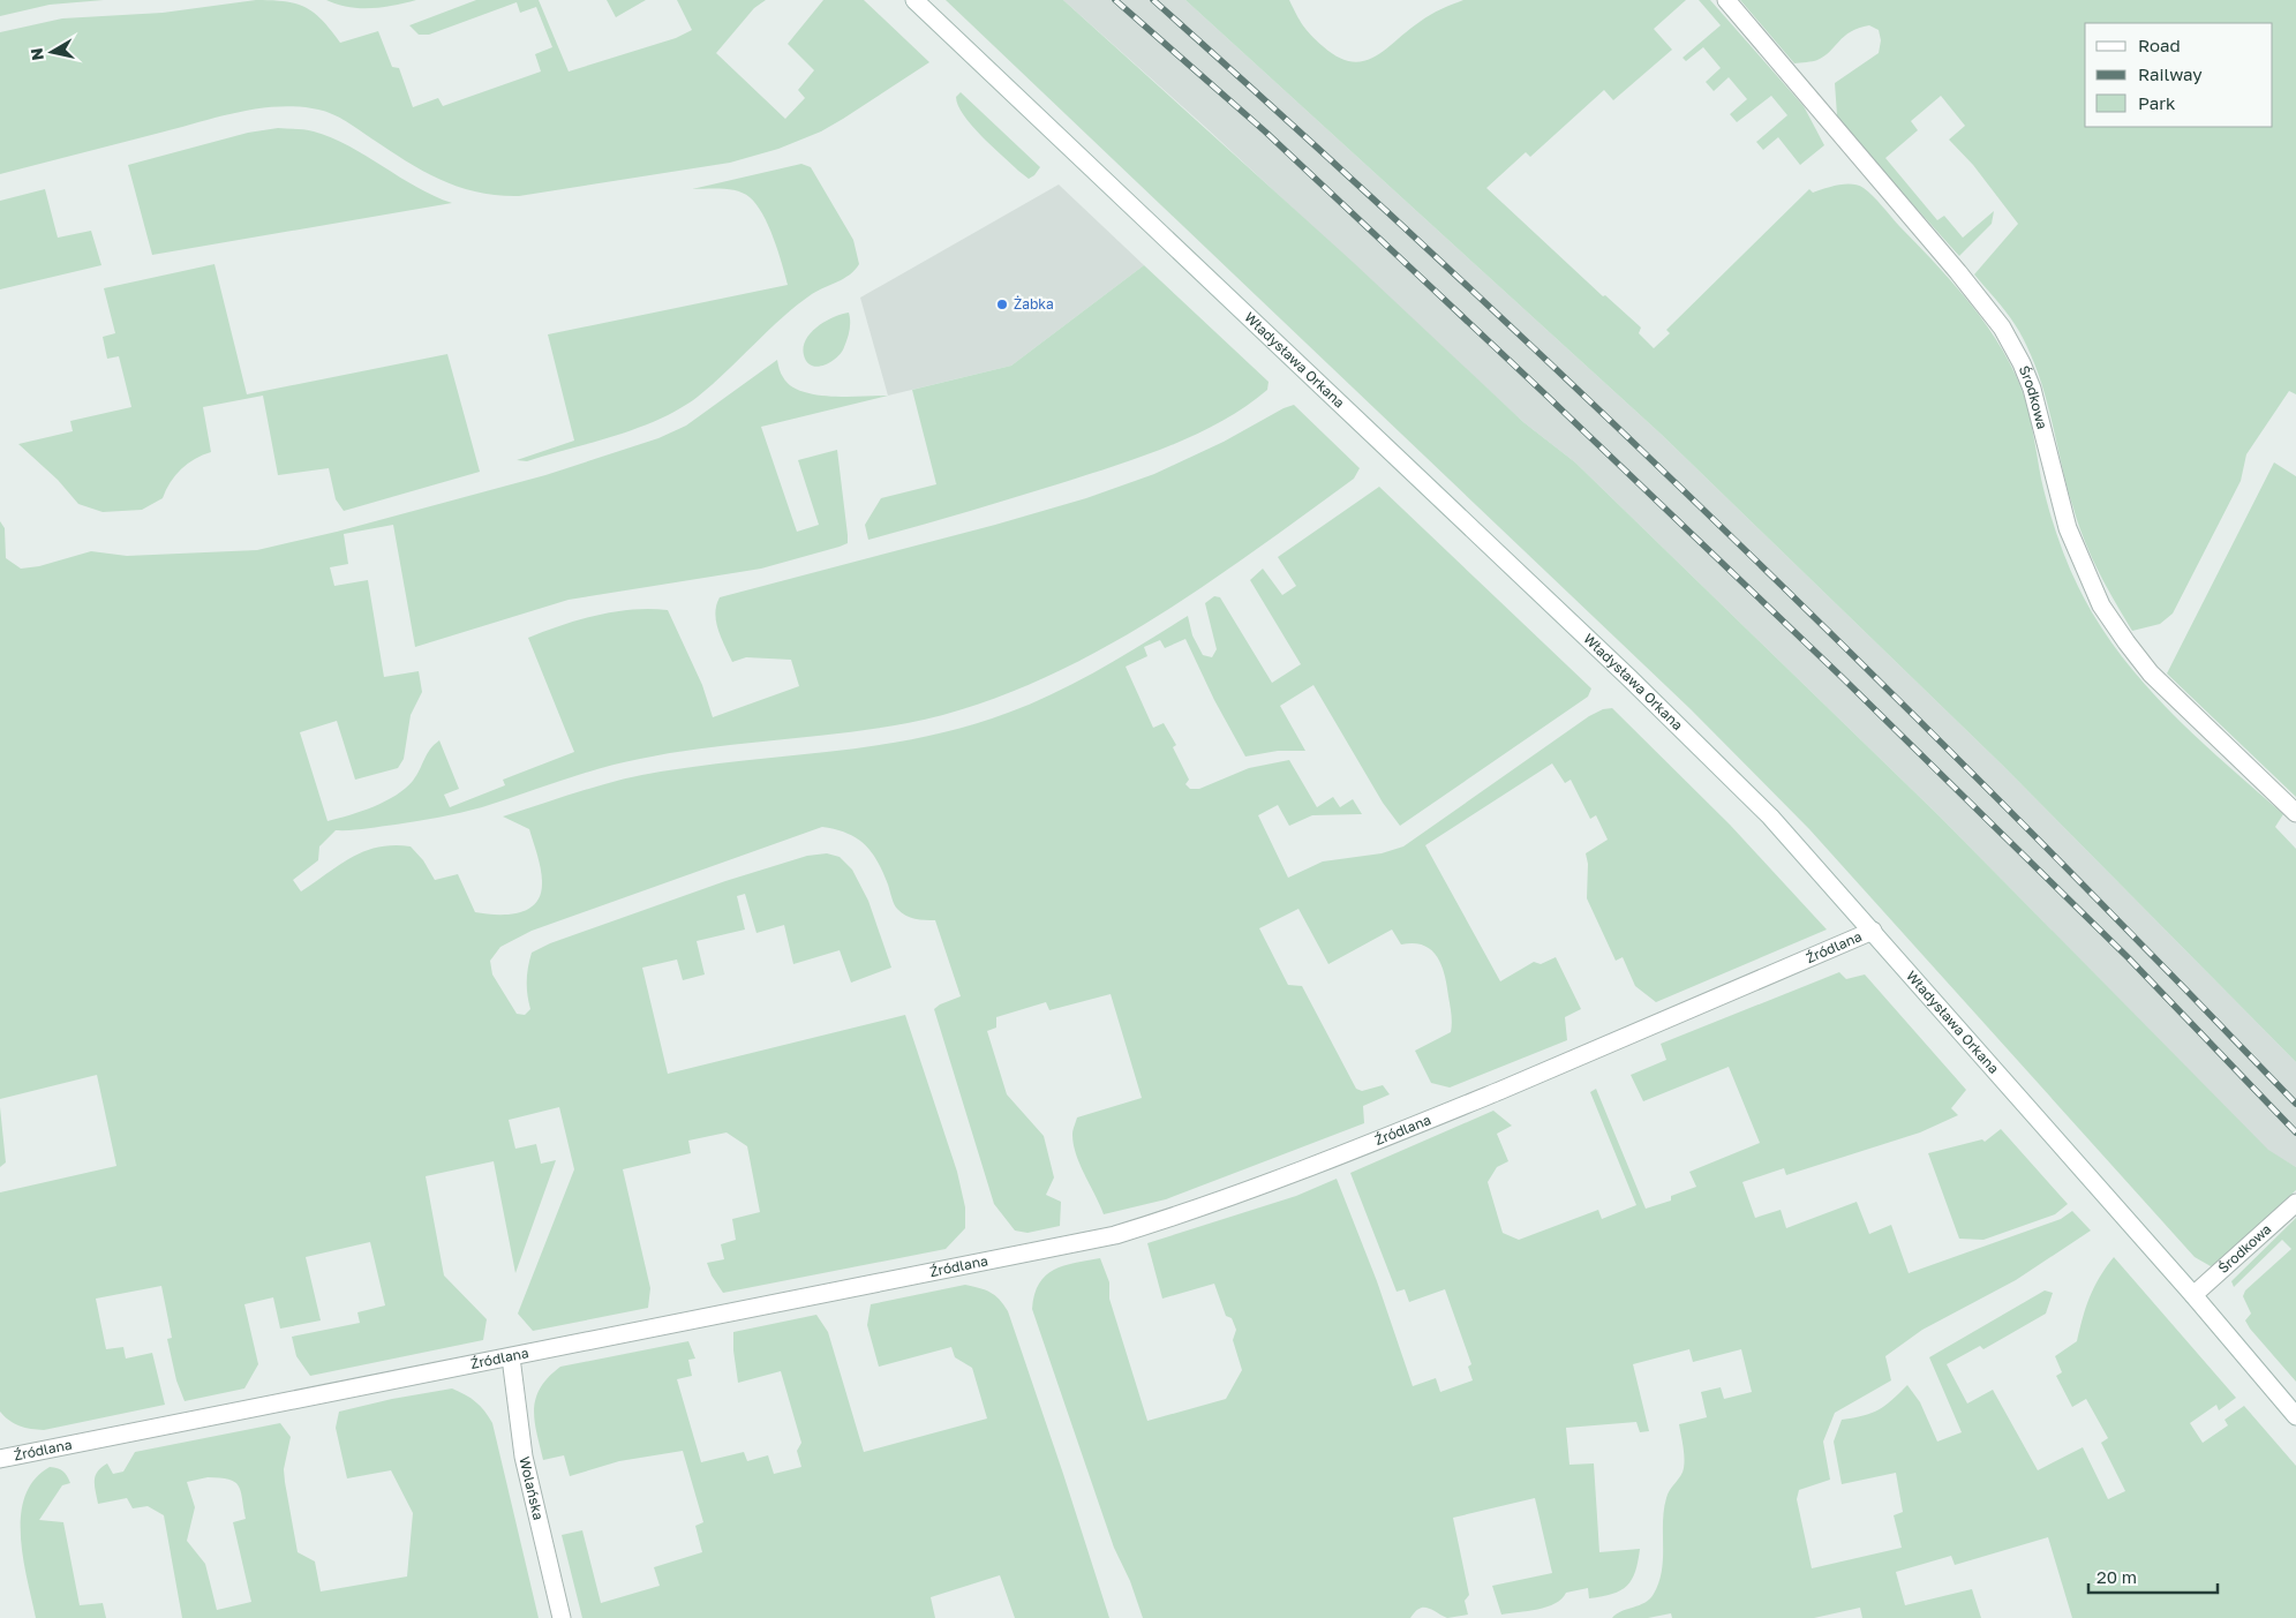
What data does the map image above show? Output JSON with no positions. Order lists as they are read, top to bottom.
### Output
{
  "streets": {
    "street": [
      "Władysława Orkana",
      "Środkowa",
      "Źródlana",
      "Wolańska"
    ]
  },
  "crossings": [
    ["Władysława Orkana", "Środkowa"],
    ["Władysława Orkana", "Źródlana"],
    ["Źródlana", "Wolańska"]
  ],
  "places": ["Żabka"],
  "legend": ["Road", "Railway", "Park"],
  "scale_bar": "20 m",
  "north": "left"
}
